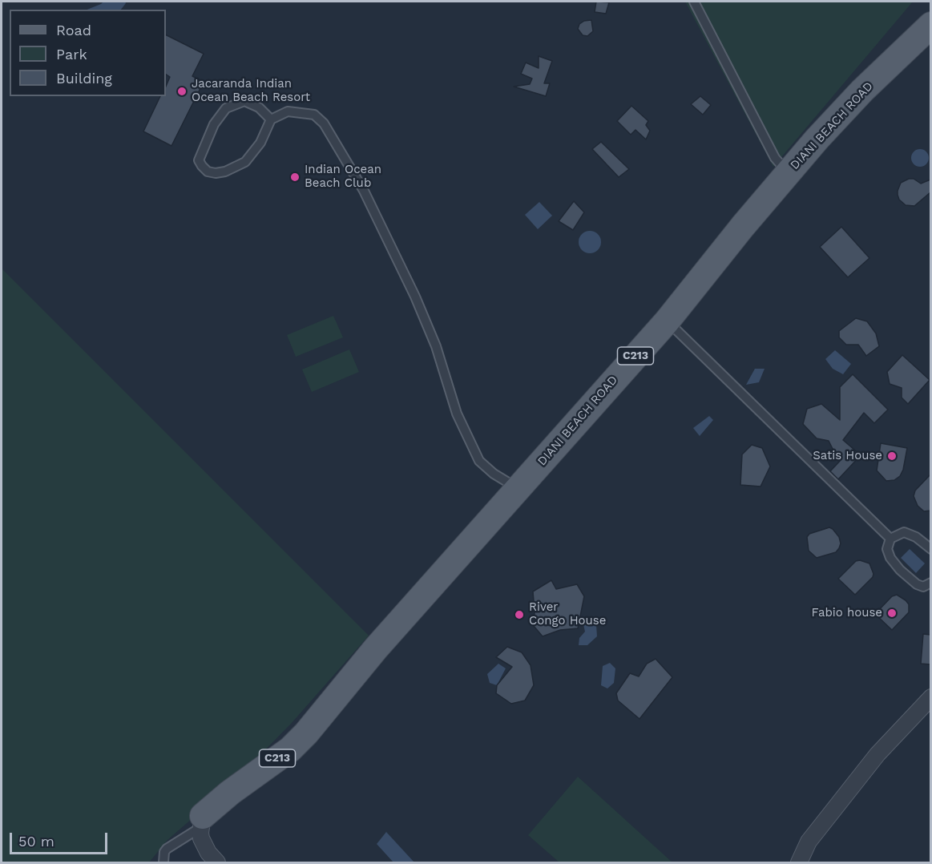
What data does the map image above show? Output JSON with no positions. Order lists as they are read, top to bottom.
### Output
{
  "streets": {
    "main road": ["DIANI BEACH ROAD", "C213"]
  },
  "places": [
    "Jacaranda Indian Ocean Beach Resort",
    "Indian Ocean Beach Club",
    "Satis House",
    "Fabio house",
    "River Congo House"
  ],
  "legend": ["Road", "Park", "Building"],
  "scale_bar": "50 m"
}
